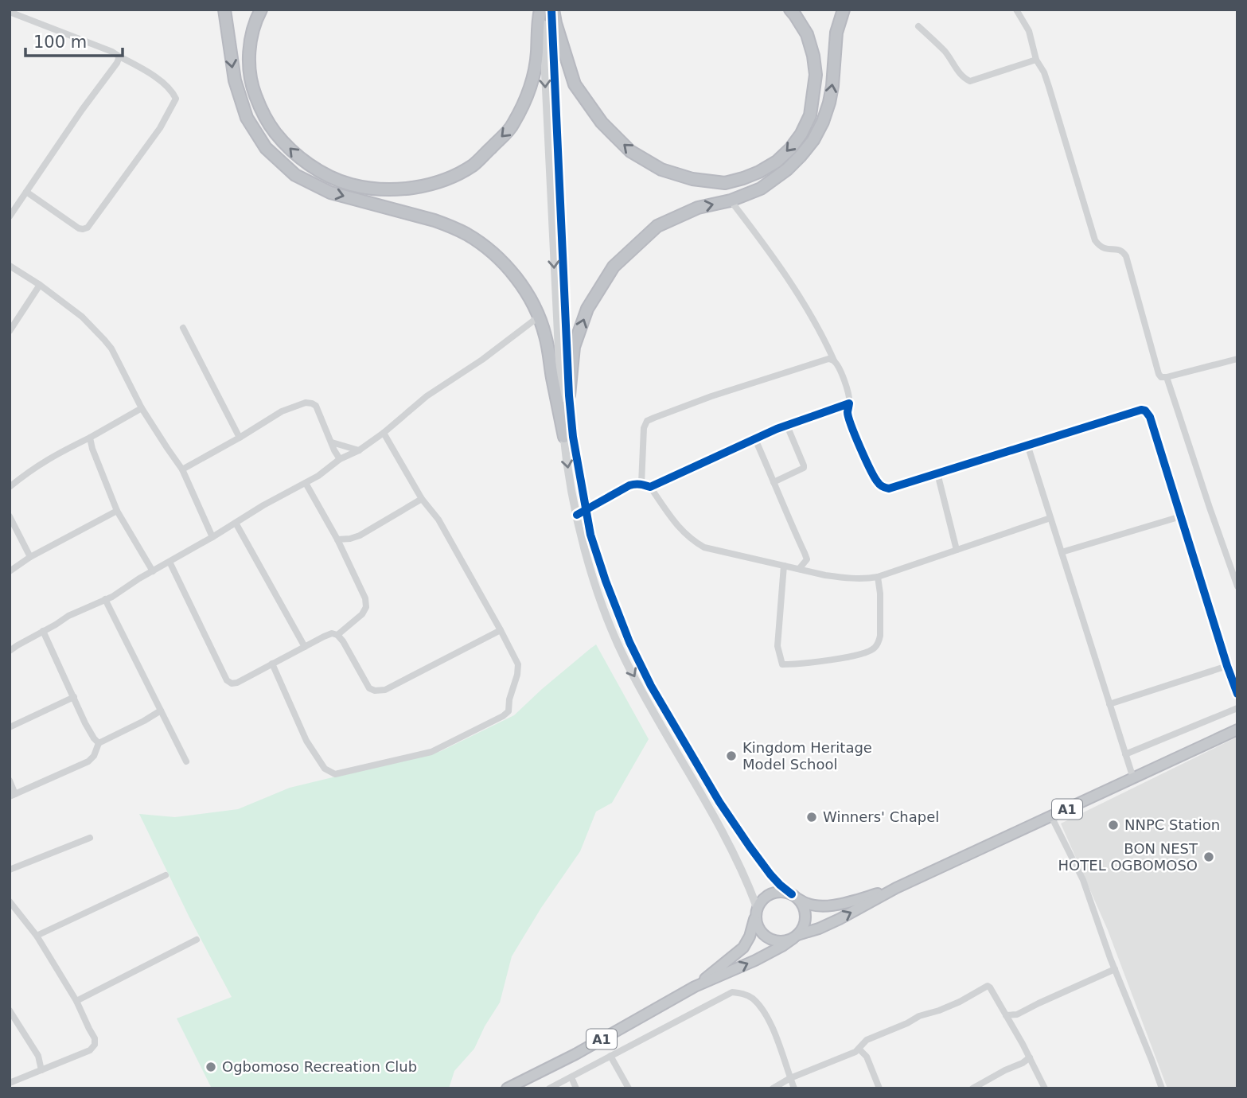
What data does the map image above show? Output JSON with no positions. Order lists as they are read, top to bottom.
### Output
{
  "streets": {
    "highway": ["A1"]
  },
  "places": [
    "Kingdom Heritage Model School",
    "Winners' Chapel",
    "NNPC Station",
    "BON NEST HOTEL OGBOMOSO",
    "Ogbomoso Recreation Club"
  ],
  "scale_bar": "100 m"
}
